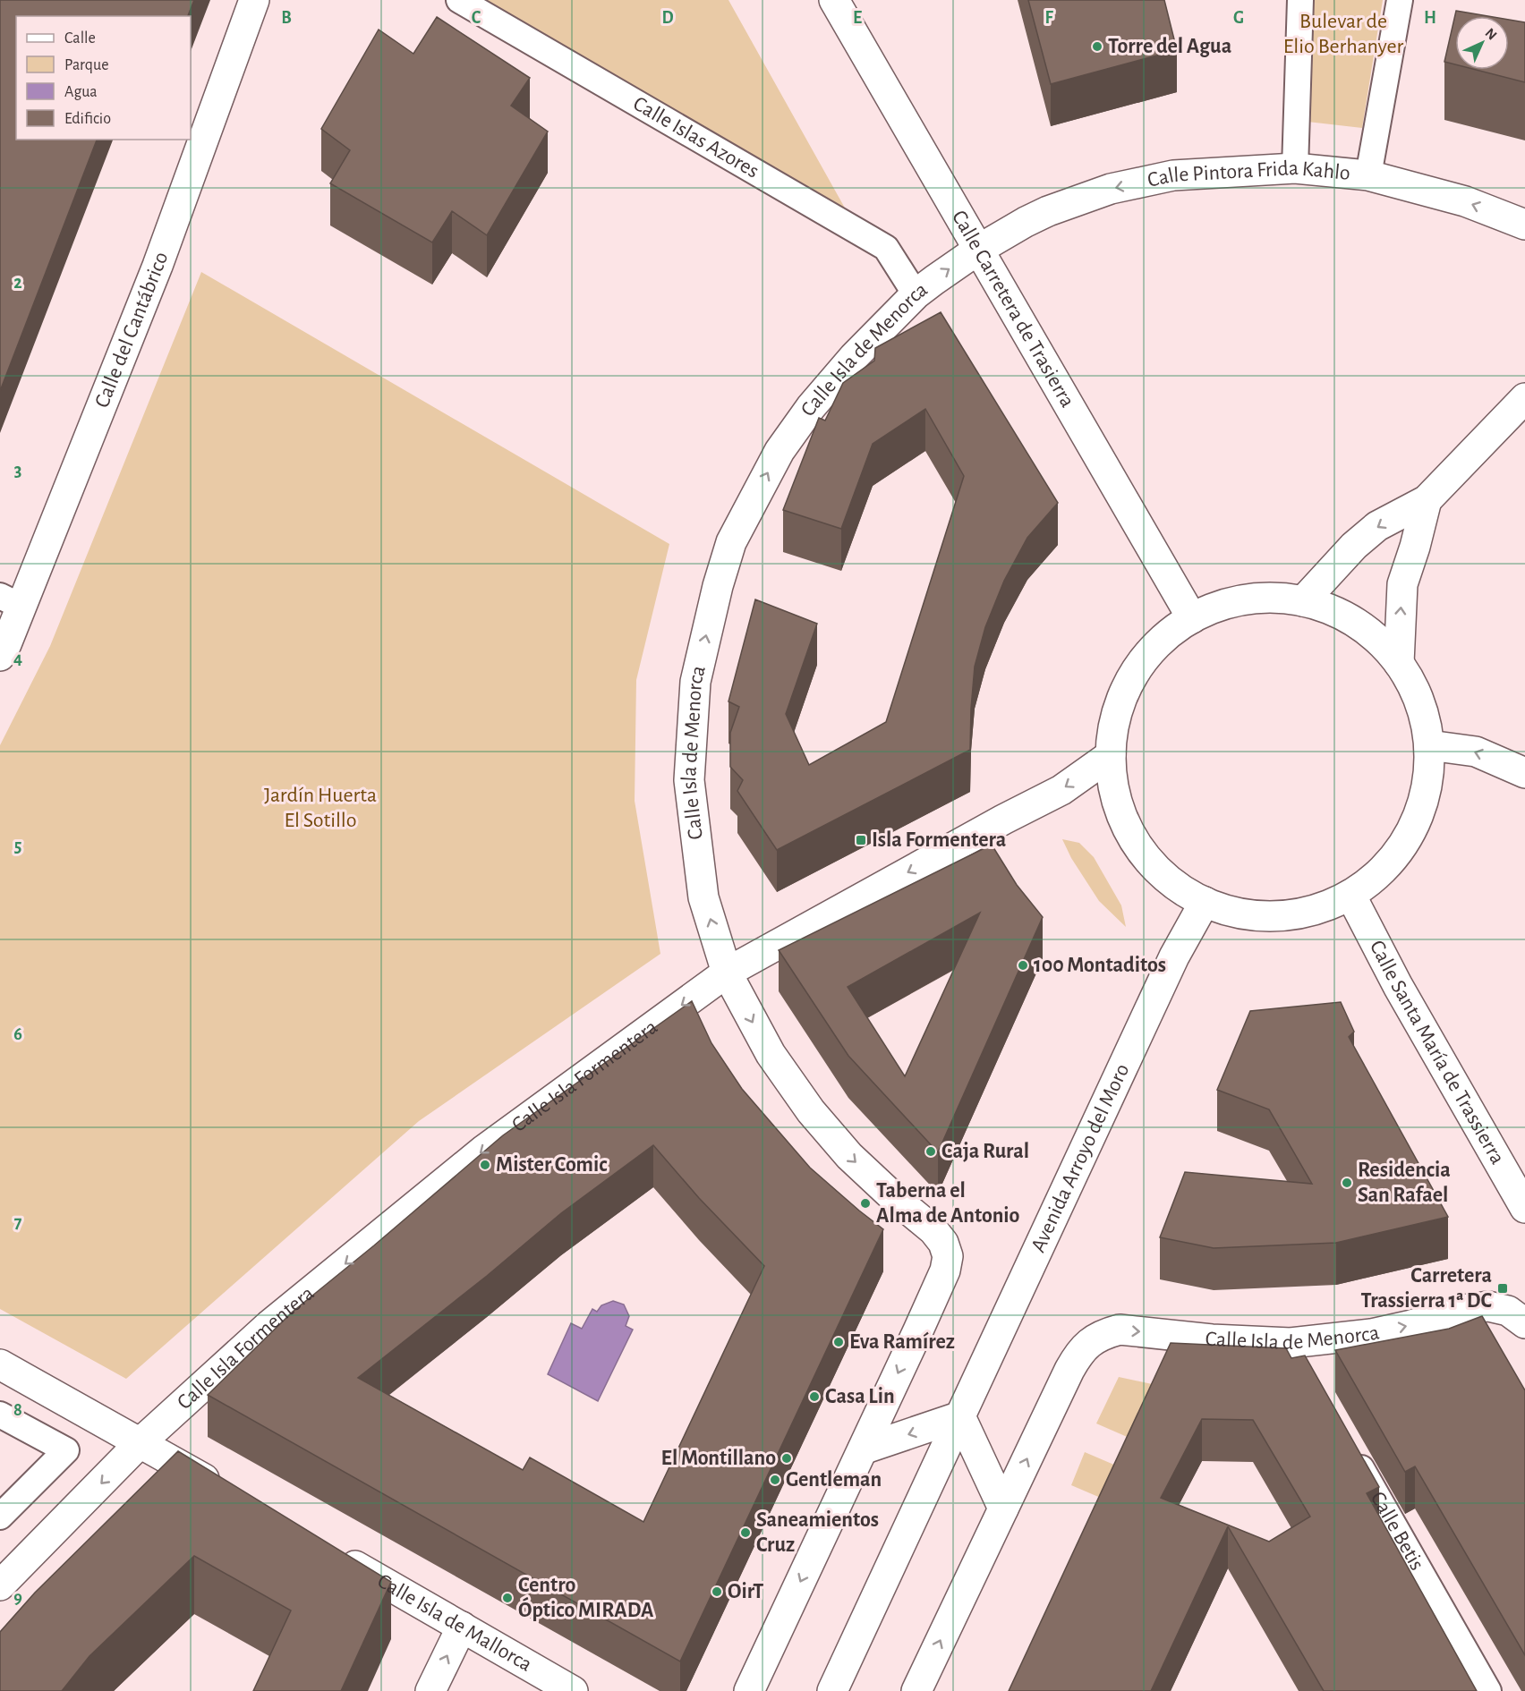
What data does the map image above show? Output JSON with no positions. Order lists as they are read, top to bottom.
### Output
{
  "streets": {
    "main road": [
      "Calle Pintora Frida Kahlo",
      "Calle Carretera de Trasierra",
      "Calle del Cantábrico",
      "Calle Isla de Menorca",
      "Calle Santa María de Trassierra",
      "Calle Isla Formentera",
      "Avenida Arroyo del Moro",
      "Calle Isla de Mallorca"
    ],
    "street": ["Calle Islas Azores", "Calle Betis"]
  },
  "crossings": [
    ["Calle Islas Azores", "Calle Isla de Menorca"],
    ["Calle Pintora Frida Kahlo", "Calle Carretera de Trasierra"],
    ["Calle Pintora Frida Kahlo", "Calle Isla de Menorca"],
    ["Calle Carretera de Trasierra", "Calle Isla de Menorca"],
    ["Calle Isla de Menorca", "Calle Isla Formentera"]
  ],
  "one_way": ["Calle Pintora Frida Kahlo", "Calle Isla Formentera"],
  "parks": ["Bulevar de Elio Berhanyer", "Jardín Huerta El Sotillo"],
  "places": {
    "other": [
      "Torre del Agua",
      "100 Montaditos",
      "Caja Rural",
      "Mister Comic",
      "Residencia San Rafael",
      "Taberna el Alma de Antonio",
      "Eva Ramírez",
      "Casa Lin",
      "El Montillano",
      "Gentleman",
      "Saneamientos Cruz",
      "OirT",
      "Centro Óptico MIRADA"
    ],
    "transit": ["Isla Formentera", "Carretera Trassierra 1ª DC"]
  },
  "legend": [
    "Calle",
    "Parque",
    "Agua",
    "Edificio"
  ],
  "north": "top right",
  "grid": {
    "columns": [
      "B",
      "C",
      "D",
      "E",
      "F",
      "G",
      "H"
    ],
    "rows": [
      "2",
      "3",
      "4",
      "5",
      "6",
      "7",
      "8",
      "9"
    ]
  }
}
